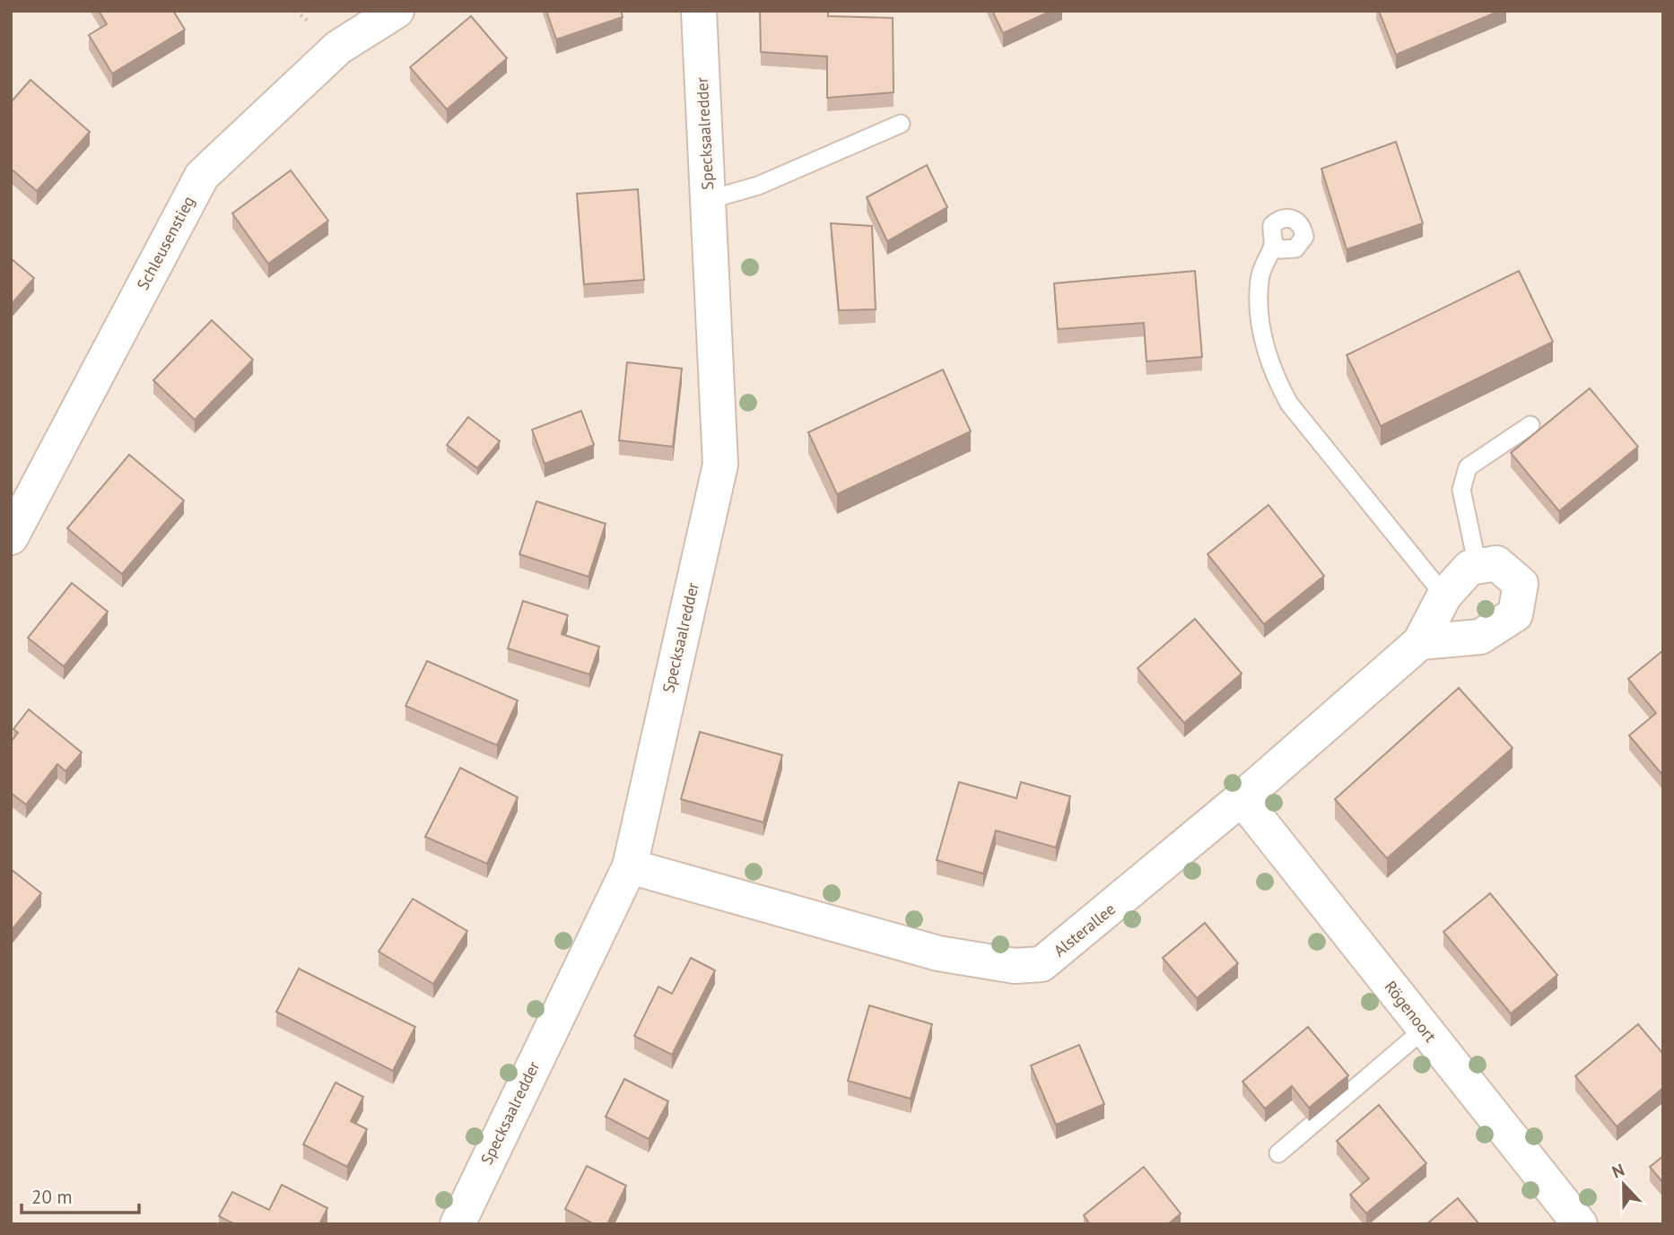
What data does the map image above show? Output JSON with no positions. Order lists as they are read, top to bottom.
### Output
{
  "streets": {
    "street": [
      "Specksaalredder",
      "Schleusenstieg",
      "Alsterallee",
      "Rögenoort"
    ]
  },
  "crossings": [
    ["Specksaalredder", "Alsterallee"],
    ["Alsterallee", "Rögenoort"]
  ],
  "scale_bar": "20 m",
  "north": "top"
}
